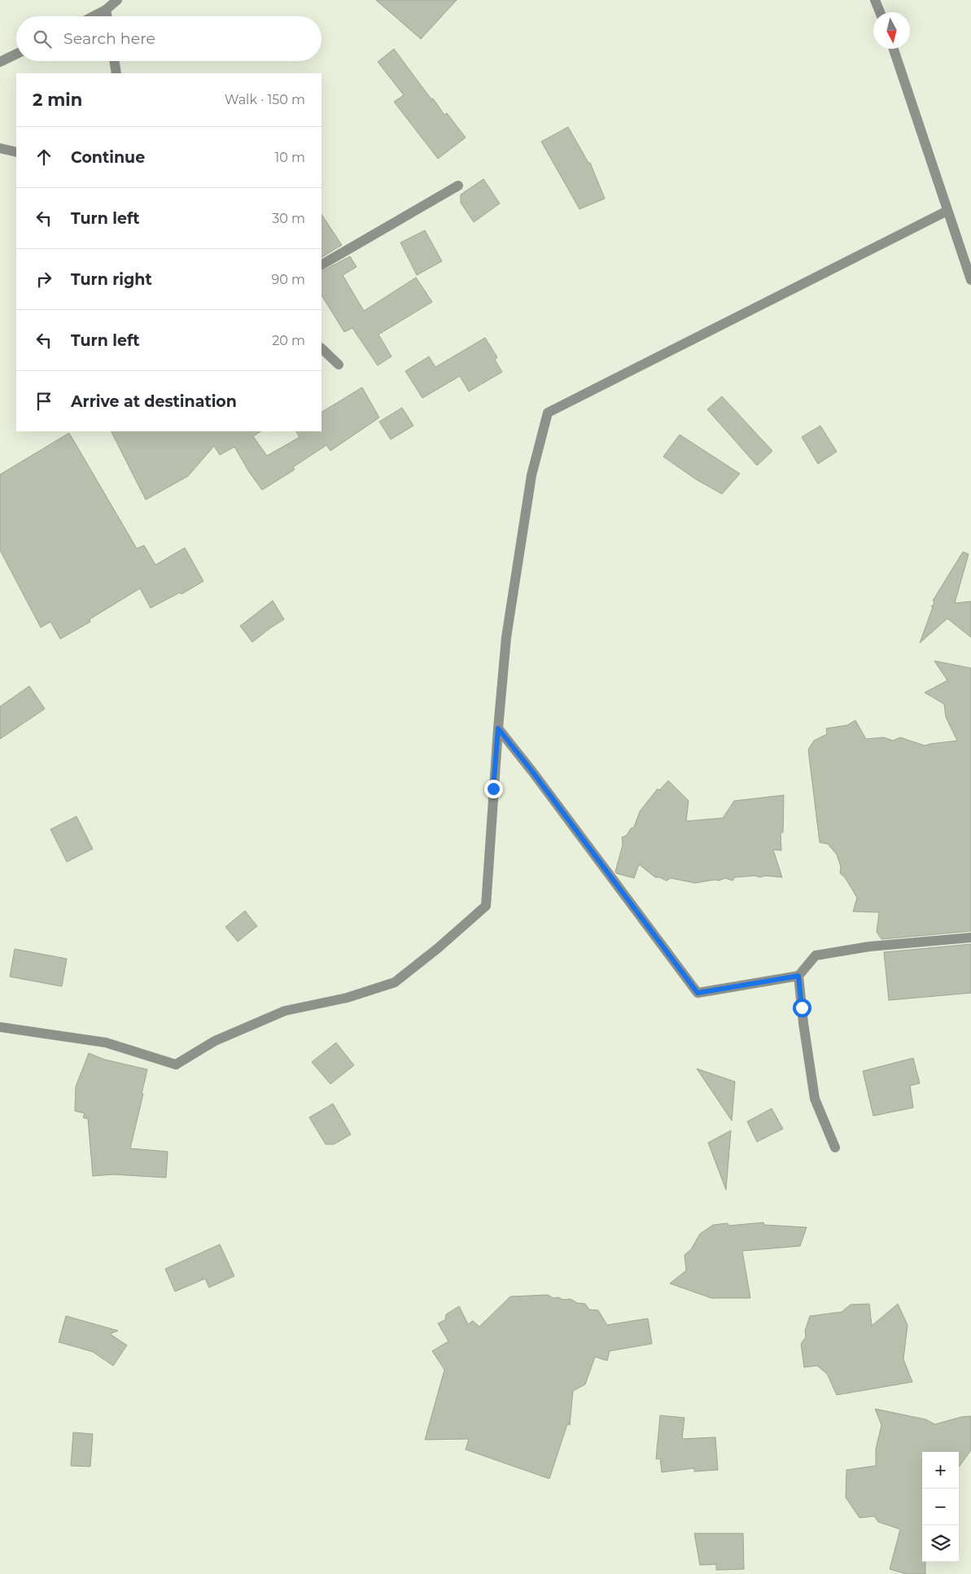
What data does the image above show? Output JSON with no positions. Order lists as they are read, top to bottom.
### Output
{
  "north": "bottom",
  "page": {
    "search": "Search here",
    "heading": ["2 min", "Walk · 150 m"],
    "list": [
      ["Continue", "10 m"],
      ["Turn left", "30 m"],
      ["Turn right", "90 m"],
      ["Turn left", "20 m"],
      "Arrive at destination"
    ],
    "map_buttons": ["+", "−"]
  }
}
